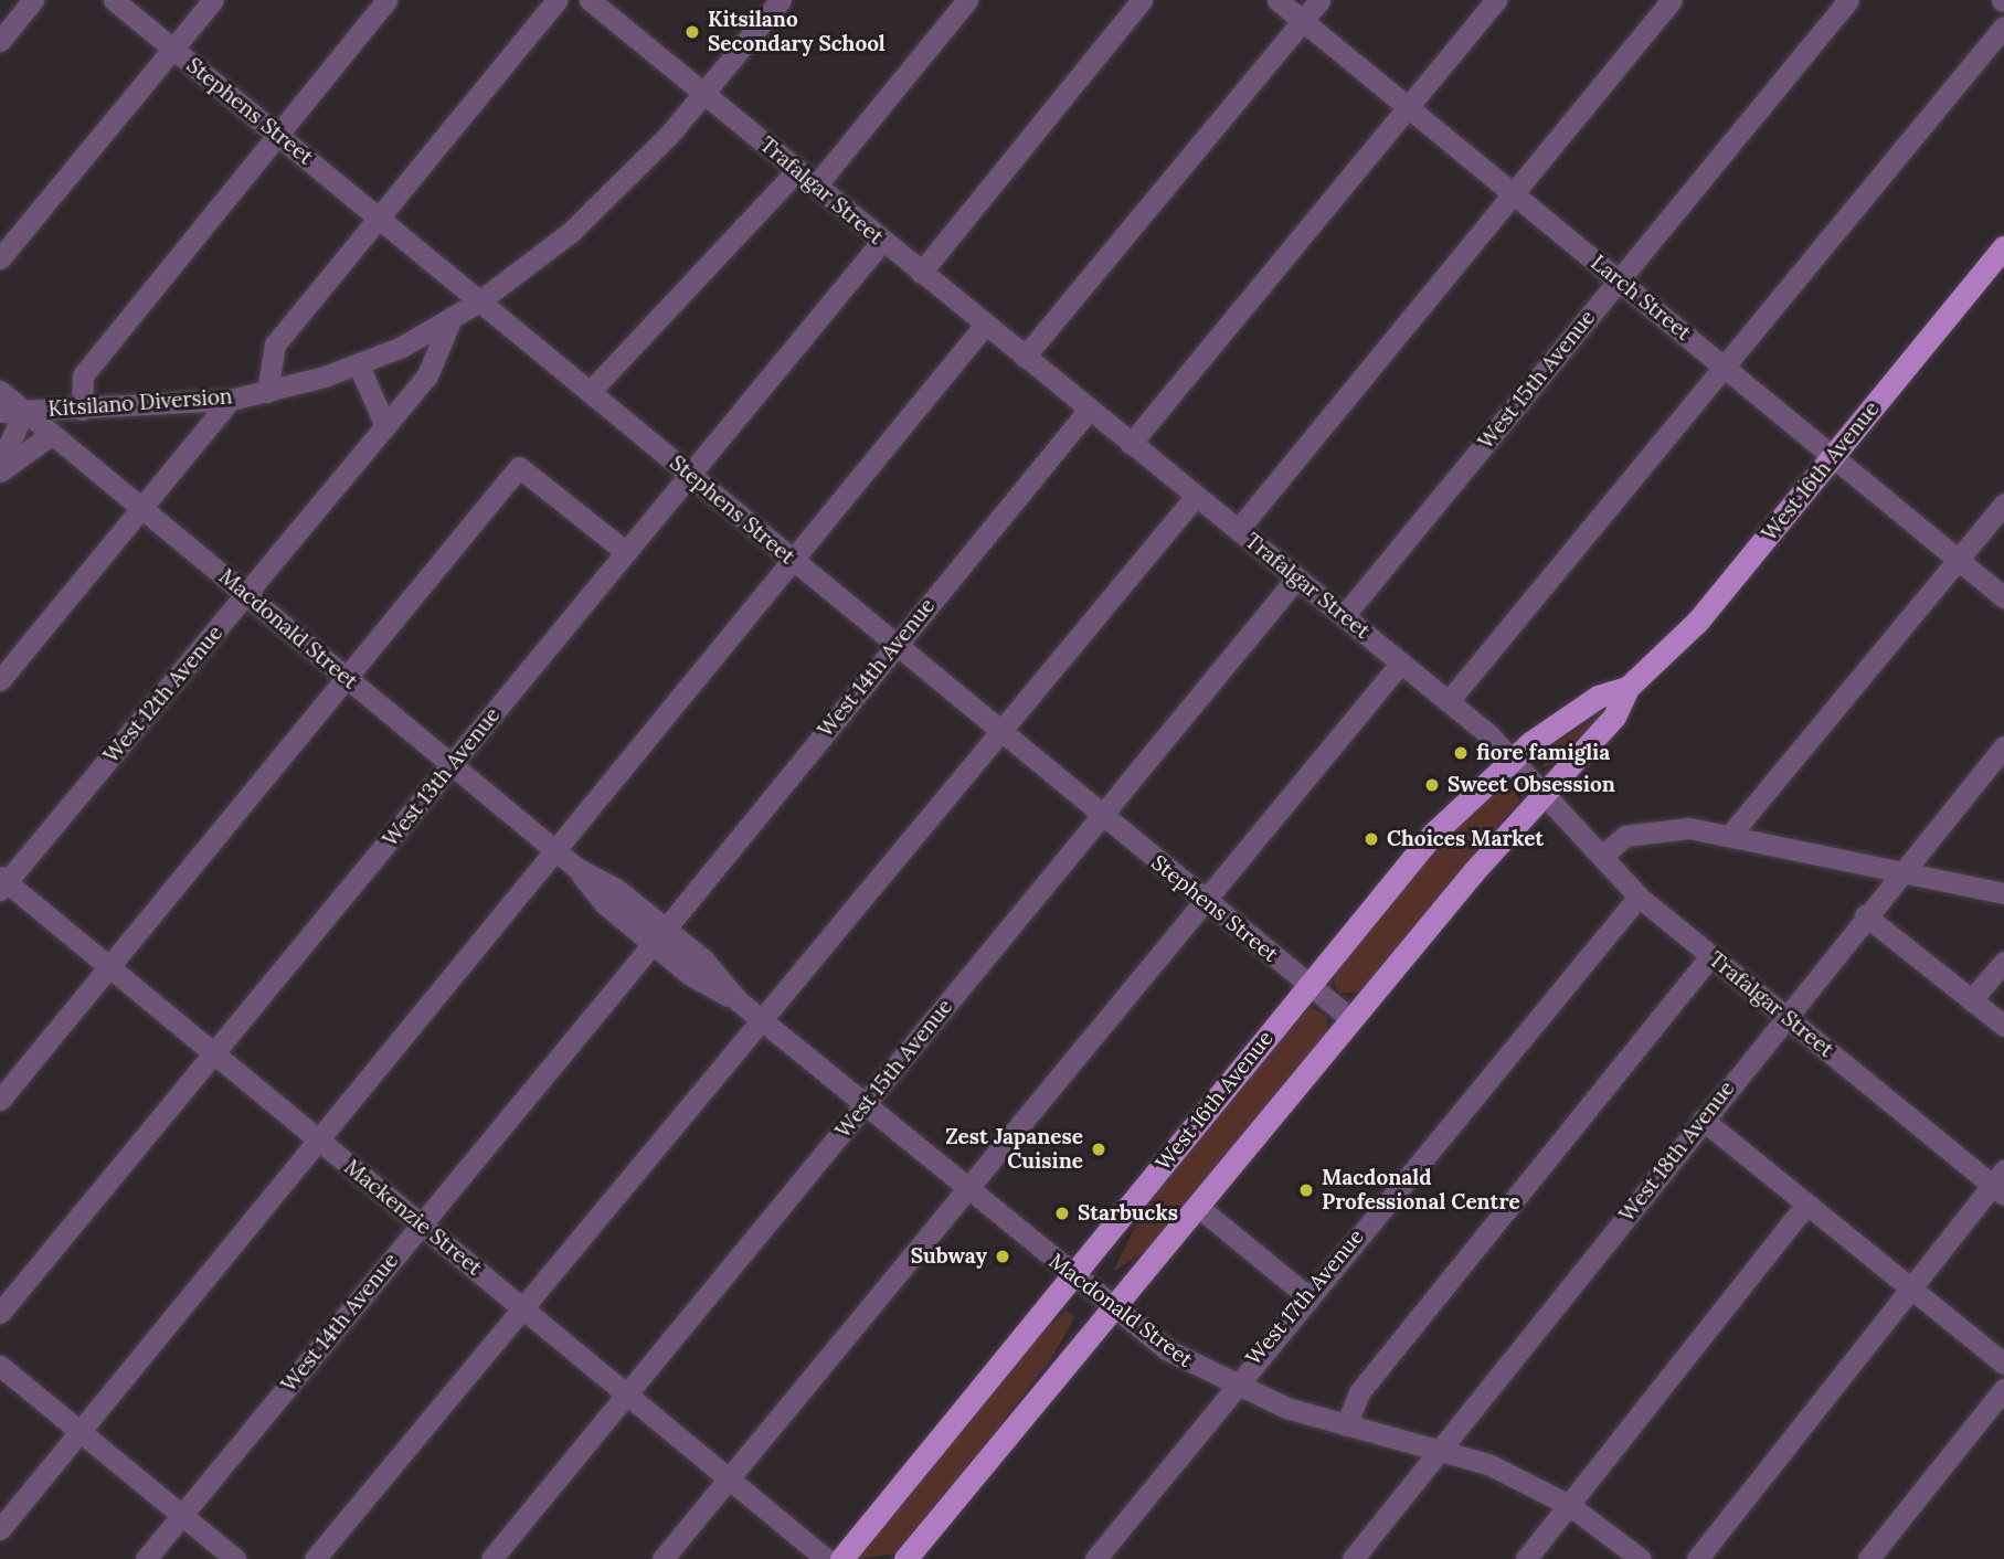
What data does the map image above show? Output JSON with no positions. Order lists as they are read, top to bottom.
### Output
{
  "streets": {
    "main road": ["West 16th Avenue"],
    "street": [
      "Stephens Street",
      "Trafalgar Street",
      "Larch Street",
      "West 15th Avenue",
      "Kitsilano Diversion",
      "Macdonald Street",
      "West 14th Avenue",
      "West 12th Avenue",
      "West 13th Avenue",
      "West 18th Avenue",
      "Mackenzie Street",
      "West 17th Avenue"
    ]
  },
  "crossings": [
    ["Stephens Street", "West 15th Avenue"],
    ["Stephens Street", "West 16th Avenue"],
    ["Stephens Street", "West 14th Avenue"],
    ["Stephens Street", "West 13th Avenue"],
    ["Trafalgar Street", "West 15th Avenue"],
    ["Trafalgar Street", "West 16th Avenue"],
    ["Trafalgar Street", "West 14th Avenue"],
    ["Trafalgar Street", "West 13th Avenue"],
    ["Trafalgar Street", "West 18th Avenue"],
    ["Trafalgar Street", "West 17th Avenue"],
    ["Larch Street", "West 15th Avenue"],
    ["Larch Street", "West 16th Avenue"],
    ["West 15th Avenue", "Macdonald Street"],
    ["West 15th Avenue", "Mackenzie Street"],
    ["Kitsilano Diversion", "Macdonald Street"],
    ["Kitsilano Diversion", "West 12th Avenue"],
    ["West 16th Avenue", "Macdonald Street"],
    ["Macdonald Street", "West 14th Avenue"],
    ["Macdonald Street", "West 12th Avenue"],
    ["Macdonald Street", "West 13th Avenue"],
    ["Macdonald Street", "West 18th Avenue"],
    ["Macdonald Street", "West 17th Avenue"],
    ["West 14th Avenue", "Mackenzie Street"],
    ["West 12th Avenue", "Mackenzie Street"],
    ["West 13th Avenue", "Mackenzie Street"]
  ],
  "places": [
    "Kitsilano Secondary School",
    "fiore famiglia",
    "Sweet Obsession",
    "Choices Market",
    "Zest Japanese Cuisine",
    "Macdonald Professional Centre",
    "Starbucks",
    "Subway"
  ]
}
